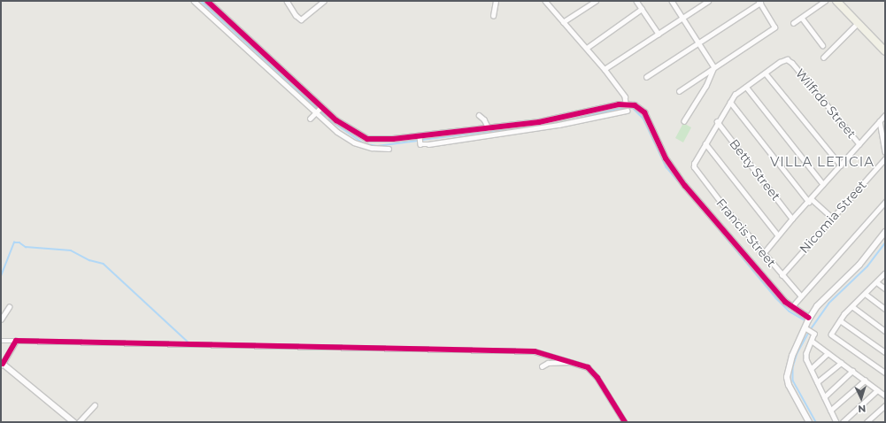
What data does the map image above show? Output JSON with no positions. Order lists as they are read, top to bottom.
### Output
{
  "streets": {
    "street": [
      "Wilfrdo Street",
      "Betty Street",
      "Nicomia Street",
      "Francis Street"
    ]
  },
  "crossings": [
    ["Nicomia Street", "Francis Street"]
  ],
  "districts": ["VILLA LETICIA"],
  "north": "bottom"
}
